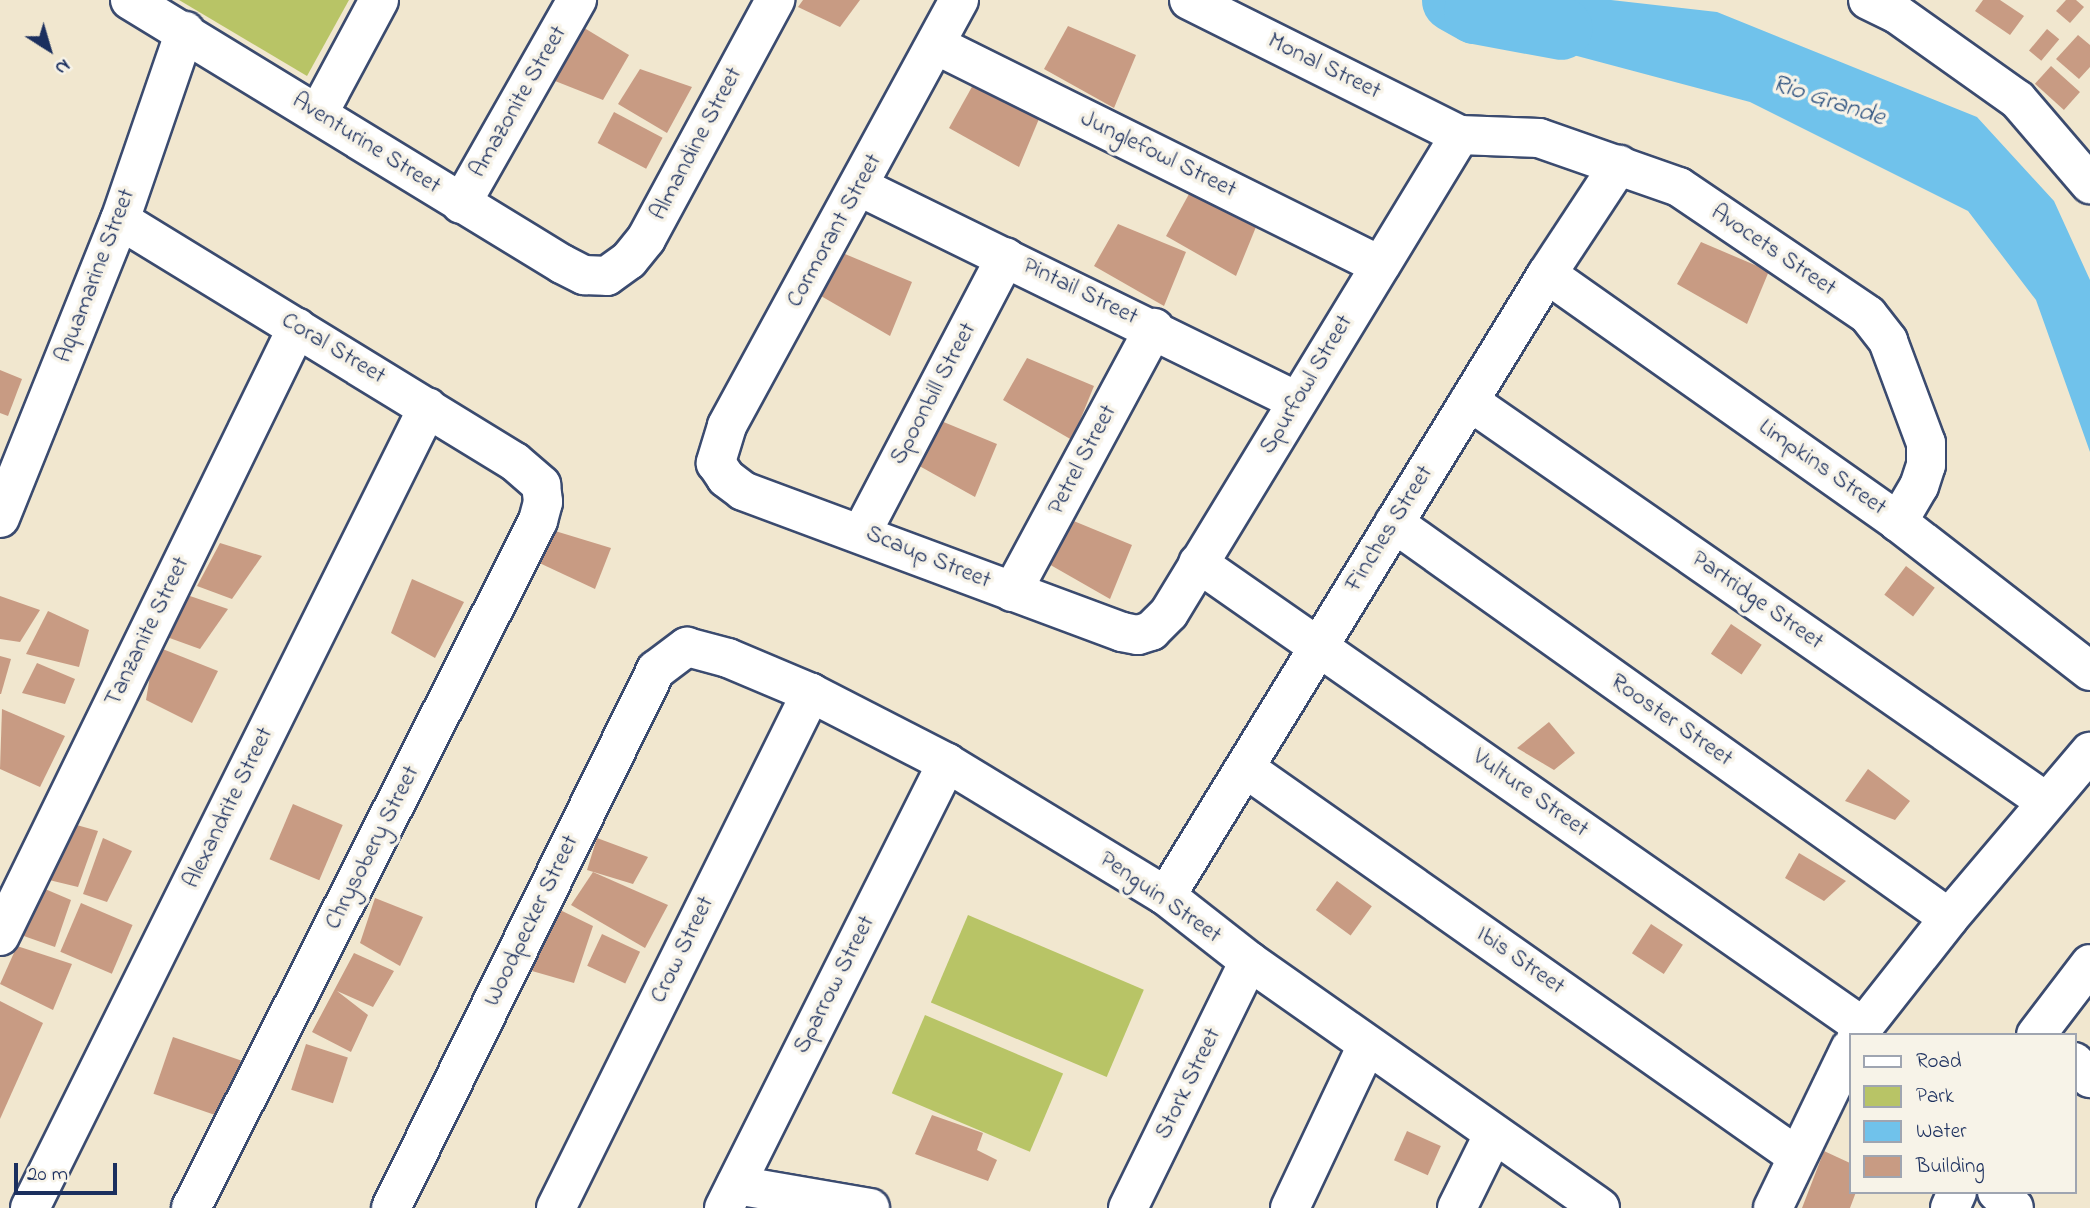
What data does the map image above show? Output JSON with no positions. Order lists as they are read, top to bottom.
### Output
{
  "streets": {
    "street": [
      "Monal Street",
      "Amazonite Street",
      "Aventurine Street",
      "Almandine Street",
      "Junglefowl Street",
      "Cormorant Street",
      "Avocets Street",
      "Aquamarine Street",
      "Pintail Street",
      "Coral Street",
      "Spurfowl Street",
      "Spoonbill Street",
      "Petrel Street",
      "Limpkins Street",
      "Finches Street",
      "Scaup Street",
      "Partridge Street",
      "Tanzanite Street",
      "Rooster Street",
      "Vulture Street",
      "Alexandrite Street",
      "Chrysobery Street",
      "Penguin Street",
      "Woodpecker Street",
      "Crow Street",
      "Ibis Street",
      "Sparrow Street",
      "Stork Street"
    ]
  },
  "crossings": [
    ["Monal Street", "Avocets Street"],
    ["Monal Street", "Spurfowl Street"],
    ["Amazonite Street", "Aventurine Street"],
    ["Aventurine Street", "Almandine Street"],
    ["Aventurine Street", "Aquamarine Street"],
    ["Junglefowl Street", "Cormorant Street"],
    ["Junglefowl Street", "Spurfowl Street"],
    ["Cormorant Street", "Pintail Street"],
    ["Cormorant Street", "Scaup Street"],
    ["Avocets Street", "Spurfowl Street"],
    ["Avocets Street", "Limpkins Street"],
    ["Avocets Street", "Finches Street"],
    ["Aquamarine Street", "Coral Street"],
    ["Pintail Street", "Spurfowl Street"],
    ["Pintail Street", "Spoonbill Street"],
    ["Pintail Street", "Petrel Street"],
    ["Coral Street", "Tanzanite Street"],
    ["Coral Street", "Alexandrite Street"],
    ["Coral Street", "Chrysobery Street"],
    ["Spurfowl Street", "Scaup Street"],
    ["Spurfowl Street", "Vulture Street"],
    ["Spoonbill Street", "Scaup Street"],
    ["Petrel Street", "Scaup Street"],
    ["Limpkins Street", "Finches Street"],
    ["Finches Street", "Partridge Street"],
    ["Finches Street", "Rooster Street"],
    ["Finches Street", "Vulture Street"],
    ["Finches Street", "Penguin Street"],
    ["Finches Street", "Ibis Street"],
    ["Penguin Street", "Woodpecker Street"],
    ["Penguin Street", "Crow Street"],
    ["Penguin Street", "Sparrow Street"],
    ["Penguin Street", "Stork Street"]
  ],
  "water": ["Rio Grande"],
  "legend": [
    "Road",
    "Park",
    "Water",
    "Building"
  ],
  "scale_bar": "20 m",
  "north": "bottom right"
}
